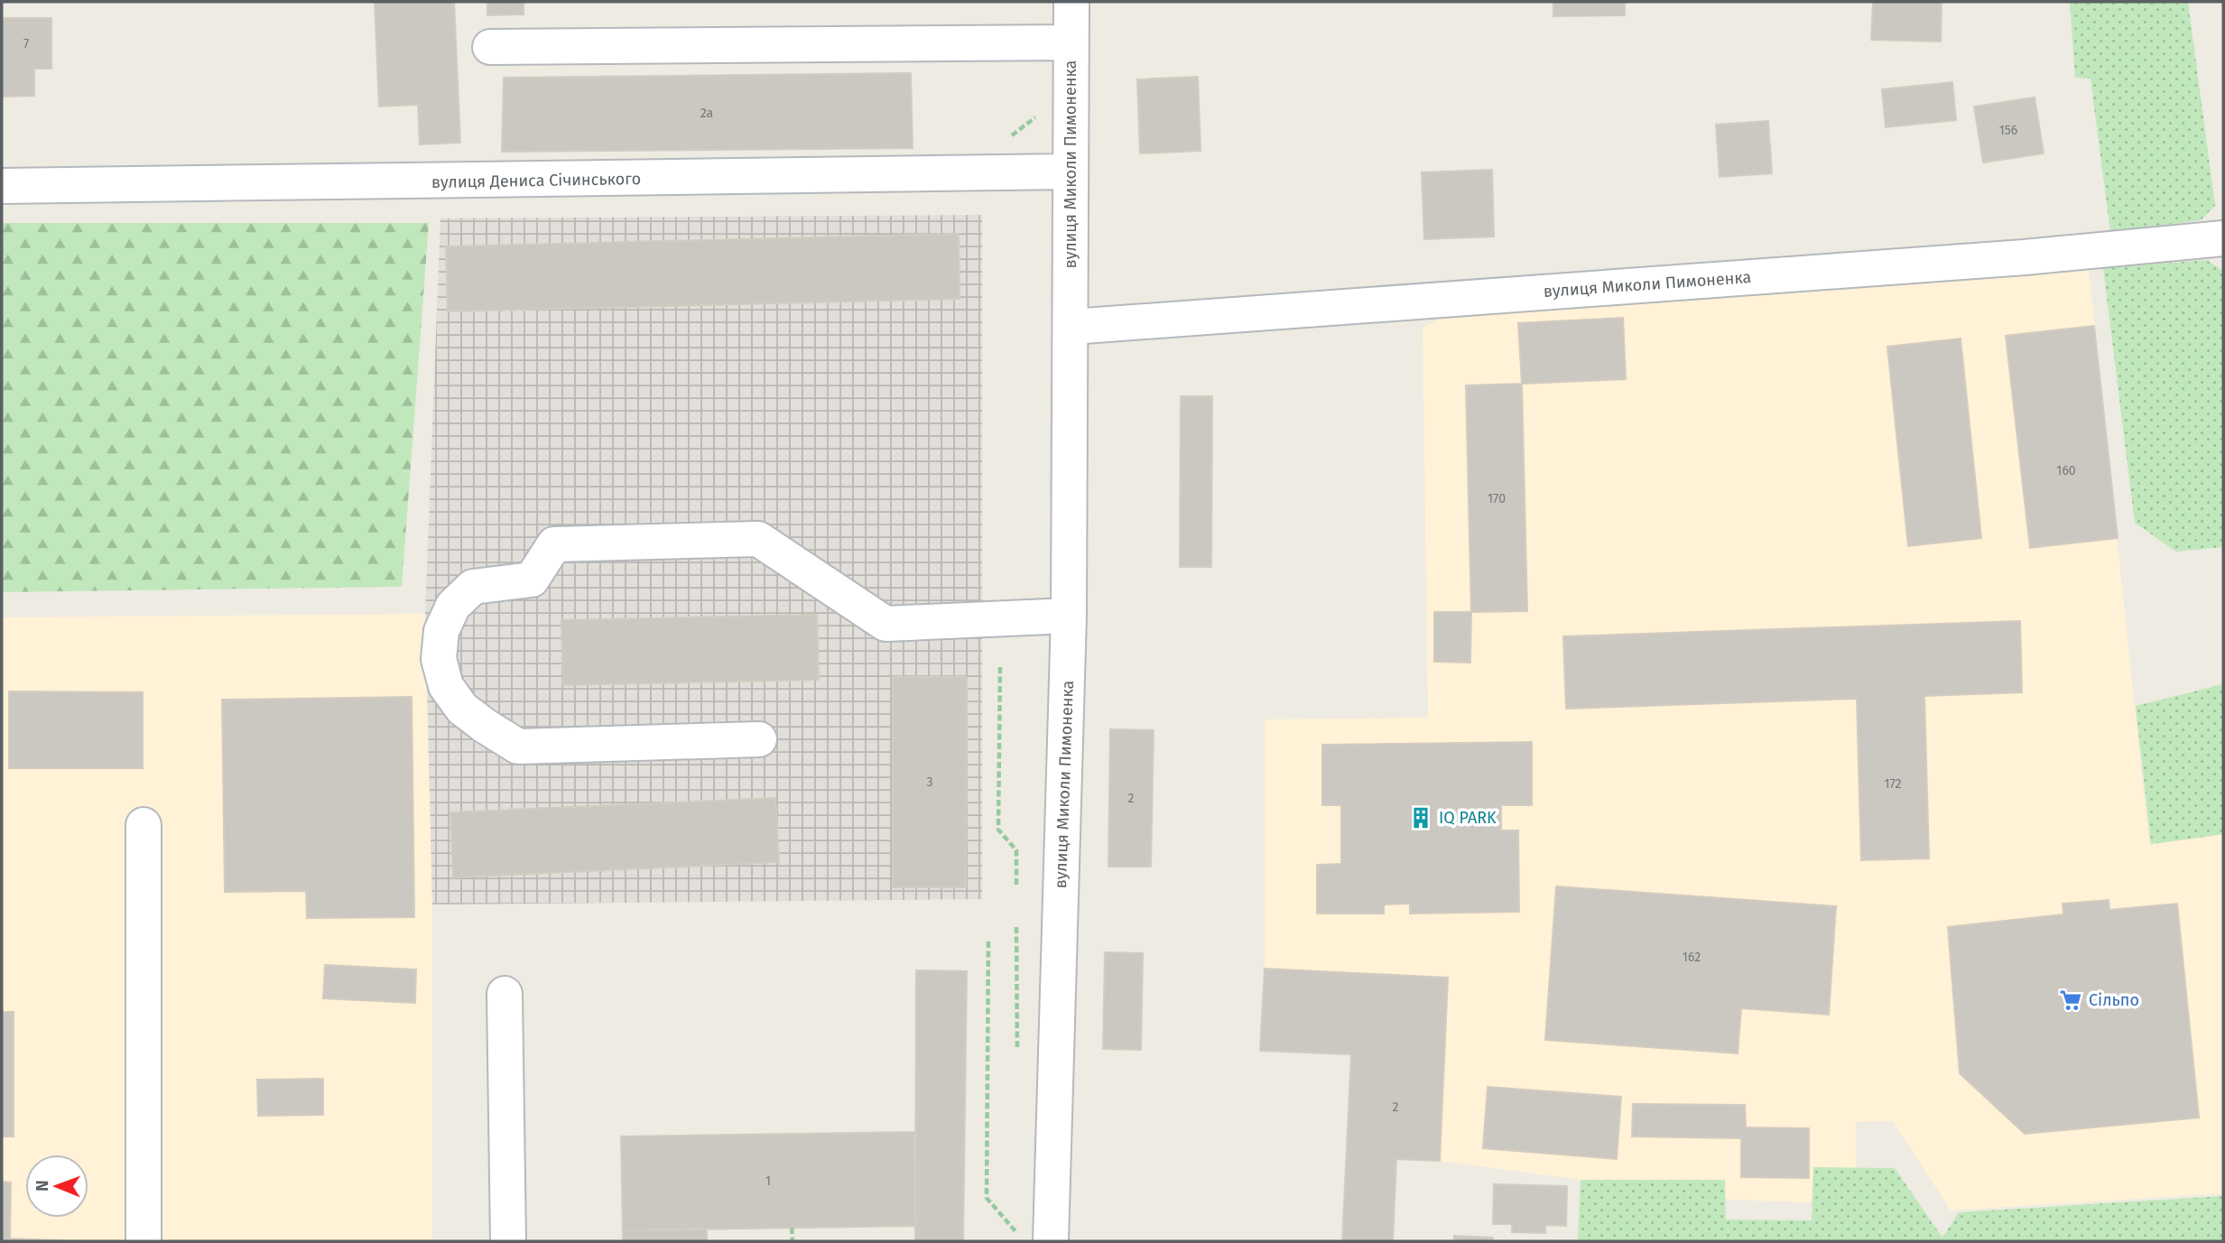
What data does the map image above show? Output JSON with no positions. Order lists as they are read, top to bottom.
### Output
{
  "streets": {
    "street": ["вулиця Миколи Пимоненка", "вулиця Дениса Січинського"]
  },
  "crossings": [
    ["вулиця Миколи Пимоненка", "вулиця Дениса Січинського"]
  ],
  "places": {
    "building": ["IQ PARK"],
    "supermarket": ["Сільпо"]
  },
  "house_numbers": [
    "7",
    "2а",
    "156",
    "160",
    "170",
    "3",
    "172",
    "2",
    "162",
    "2",
    "1"
  ],
  "north": "left"
}
